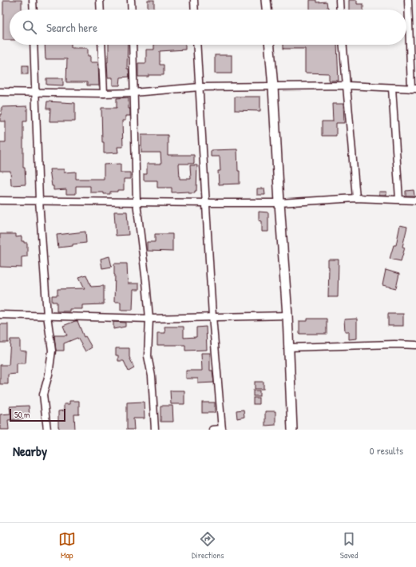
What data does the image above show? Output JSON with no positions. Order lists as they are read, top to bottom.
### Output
{
  "scale_bar": "50 m",
  "page": {
    "search": "Search here",
    "scale": "50 m",
    "heading": ["Nearby", "0 results"],
    "nav": ["Map", "Directions", "Saved"]
  }
}
